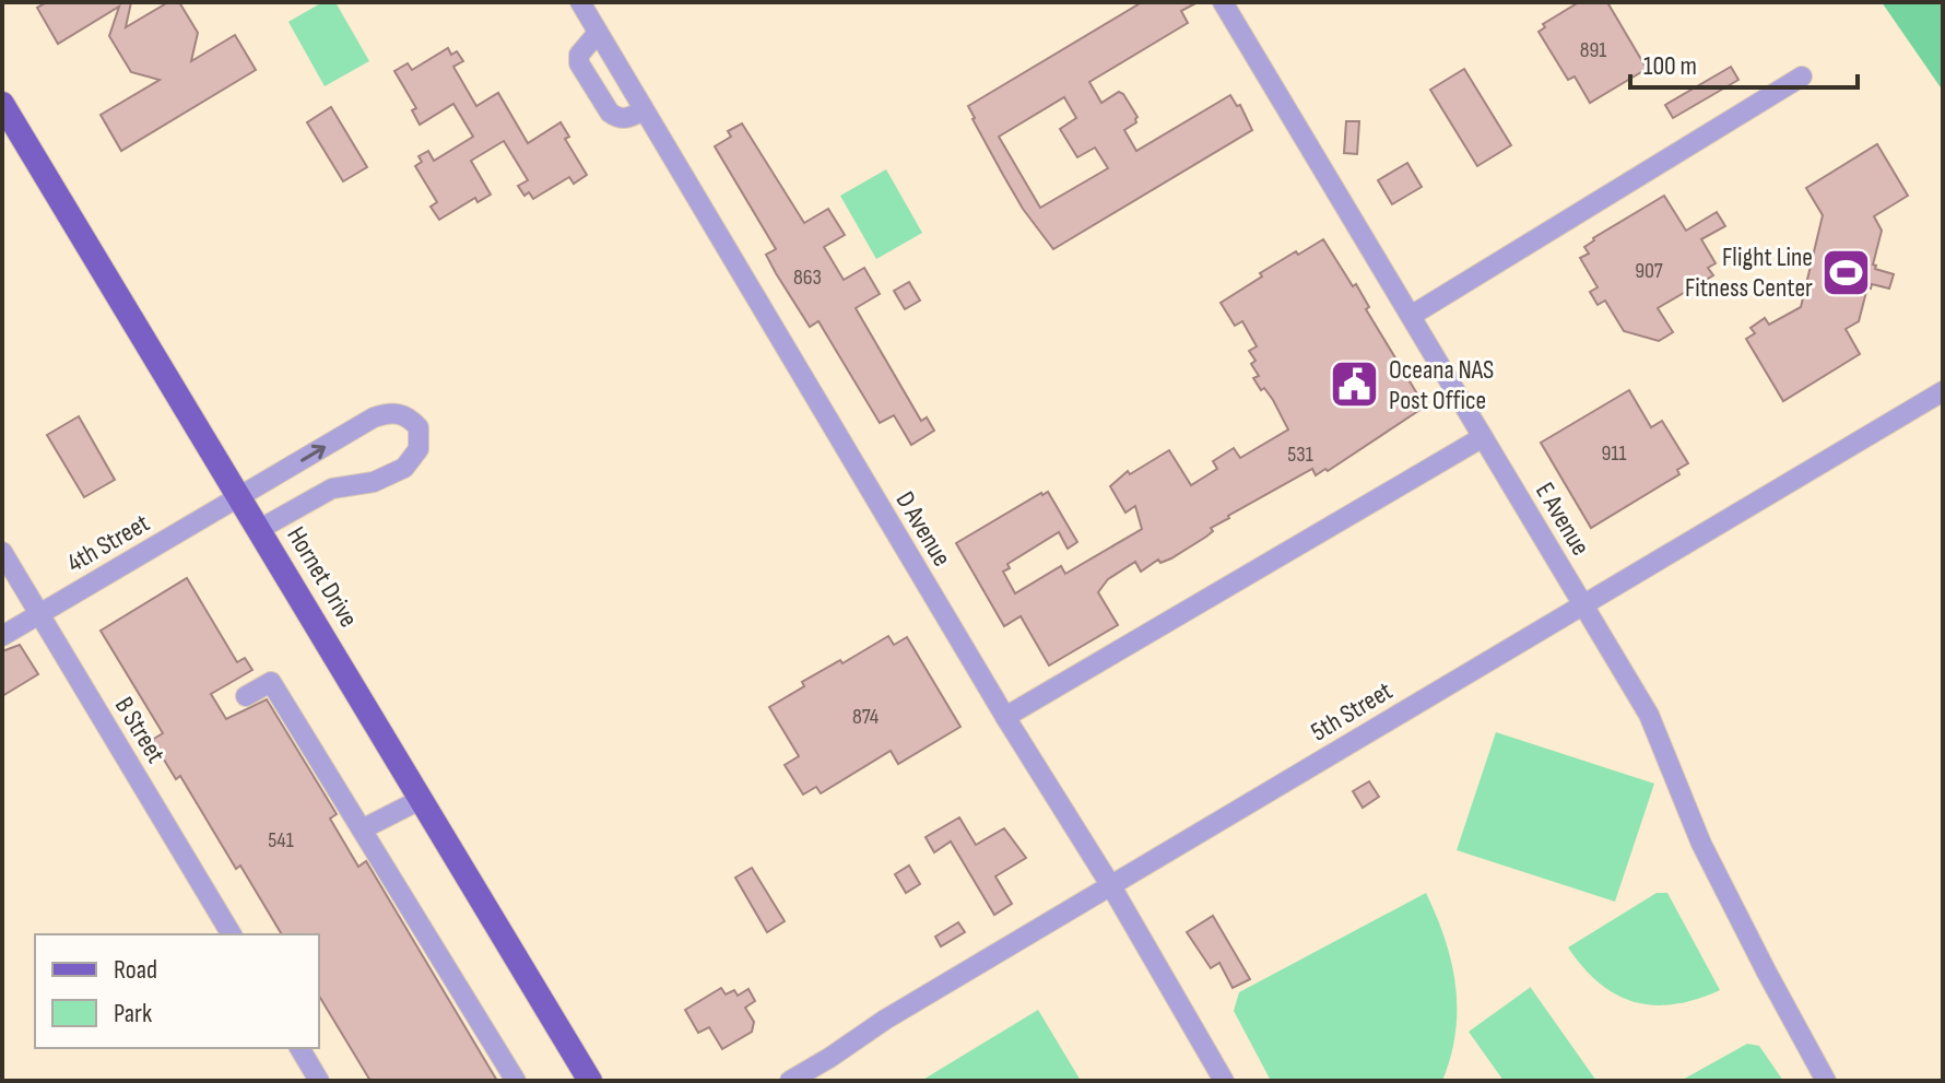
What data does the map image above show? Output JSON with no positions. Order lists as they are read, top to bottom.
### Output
{
  "streets": {
    "main road": ["Hornet Drive"],
    "street": [
      "E Avenue",
      "D Avenue",
      "4th Street",
      "5th Street",
      "B Street"
    ]
  },
  "crossings": [
    ["E Avenue", "5th Street"],
    ["D Avenue", "5th Street"],
    ["4th Street", "Hornet Drive"],
    ["4th Street", "B Street"]
  ],
  "places": {
    "sports": ["Flight Line Fitness Center"],
    "public building": ["Oceana NAS Post Office"]
  },
  "house_numbers": [
    "891",
    "907",
    "863",
    "911",
    "531",
    "874",
    "541"
  ],
  "legend": ["Road", "Park"],
  "scale_bar": "100 m"
}
